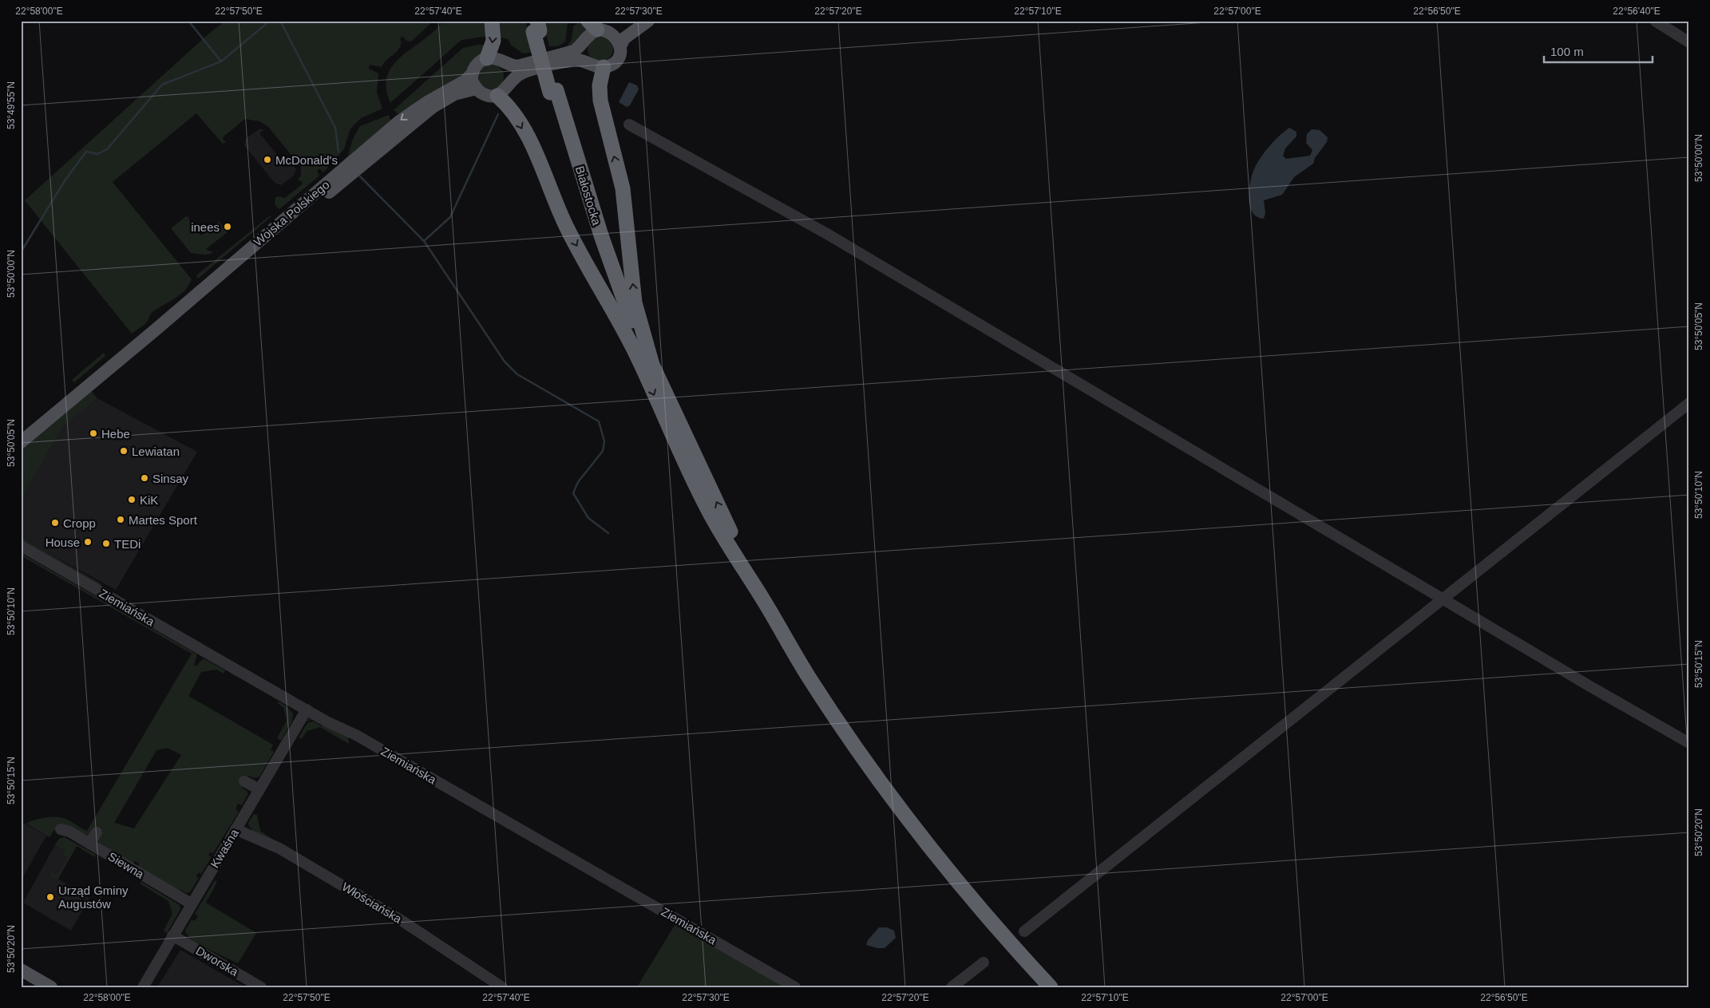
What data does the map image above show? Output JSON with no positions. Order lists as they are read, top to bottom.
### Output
{
  "streets": {
    "highway": ["Białostocka"],
    "main road": ["Wojska Polskiego"],
    "street": [
      "Ziemiańska",
      "Kwaśna",
      "Siewna",
      "Włościańska",
      "Dworska"
    ]
  },
  "crossings": [
    ["Ziemiańska", "Kwaśna"],
    ["Kwaśna", "Siewna"],
    ["Kwaśna", "Włościańska"],
    ["Kwaśna", "Dworska"]
  ],
  "places": [
    "McDonald's",
    "inees",
    "Hebe",
    "Lewiatan",
    "Sinsay",
    "KiK",
    "Martes Sport",
    "Cropp",
    "House",
    "TEDi",
    "Urząd Gminy Augustów"
  ],
  "scale_bar": "100 m",
  "coordinates": [
    "22°58'00\"E",
    "22°57'50\"E",
    "22°57'40\"E",
    "22°57'30\"E",
    "22°57'20\"E",
    "22°57'10\"E",
    "22°57'00\"E",
    "22°56'50\"E",
    "22°56'40\"E",
    "53°49'55\"N",
    "53°50'00\"N",
    "53°50'05\"N",
    "53°50'10\"N",
    "53°50'15\"N",
    "53°50'20\"N"
  ]
}
